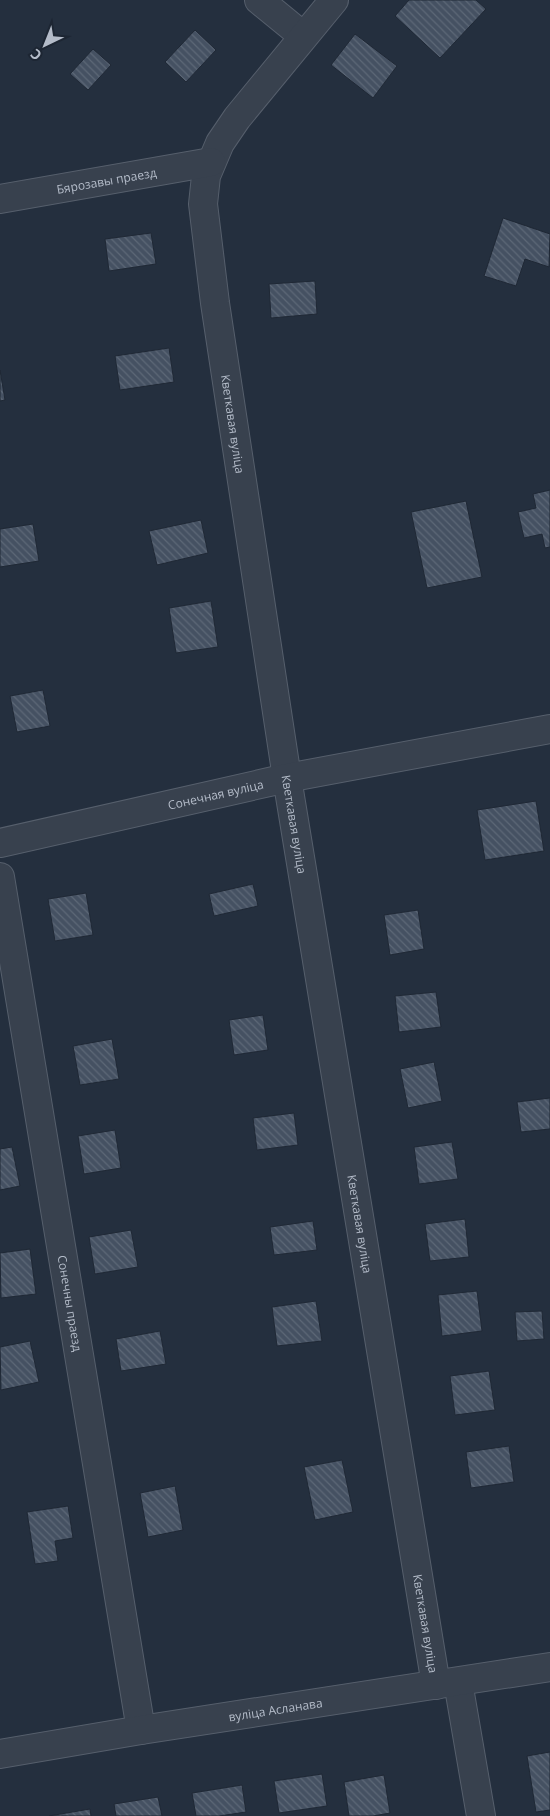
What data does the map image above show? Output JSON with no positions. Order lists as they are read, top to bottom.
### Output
{
  "streets": {
    "street": [
      "Бярозавы праезд",
      "Кветкавая вуліца",
      "Сонечная вуліца",
      "Сонечны праезд",
      "вуліца Асланава"
    ]
  },
  "crossings": [
    ["Бярозавы праезд", "Кветкавая вуліца"],
    ["Кветкавая вуліца", "Сонечная вуліца"],
    ["Кветкавая вуліца", "вуліца Асланава"],
    ["Сонечны праезд", "вуліца Асланава"]
  ],
  "north": "bottom left"
}
